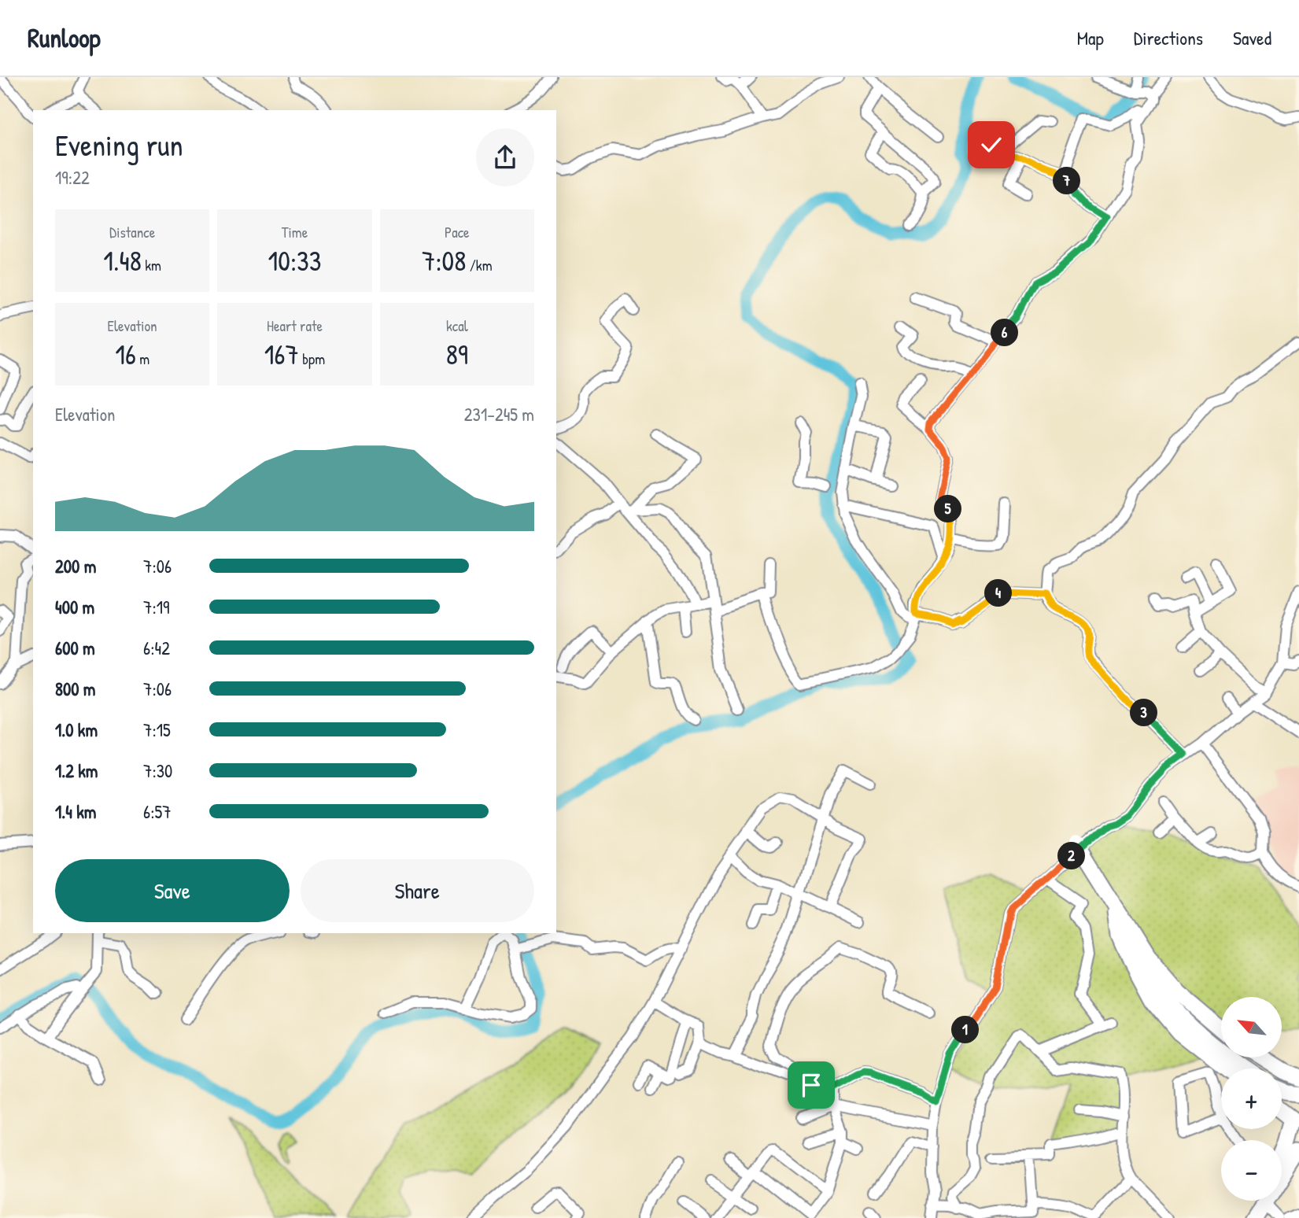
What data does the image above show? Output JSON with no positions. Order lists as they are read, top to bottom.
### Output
{
  "north": "top left",
  "page": {
    "header": "Runloop",
    "nav": ["Map", "Directions", "Saved"],
    "heading": ["Evening run", "19:22"],
    "pins": [
      "7",
      "6",
      "5",
      "4",
      "3",
      "2",
      "1"
    ],
    "stats": [
      ["Distance", "1.48 km"],
      ["Time", "10:33"],
      ["Pace", "7:08 /km"],
      ["Elevation", "16 m"],
      ["Heart rate", "167 bpm"],
      ["kcal", "89"]
    ],
    "chart": ["Elevation", "231–245 m"],
    "list": [
      {
        "name": "200 m",
        "note": "7:06"
      },
      {
        "name": "400 m",
        "note": "7:19"
      },
      {
        "name": "600 m",
        "note": "6:42"
      },
      {
        "name": "800 m",
        "note": "7:06"
      },
      {
        "name": "1.0 km",
        "note": "7:15"
      },
      {
        "name": "1.2 km",
        "note": "7:30"
      },
      {
        "name": "1.4 km",
        "note": "6:57"
      }
    ],
    "buttons": ["Save", "Share"],
    "map_buttons": ["+", "−"]
  }
}
